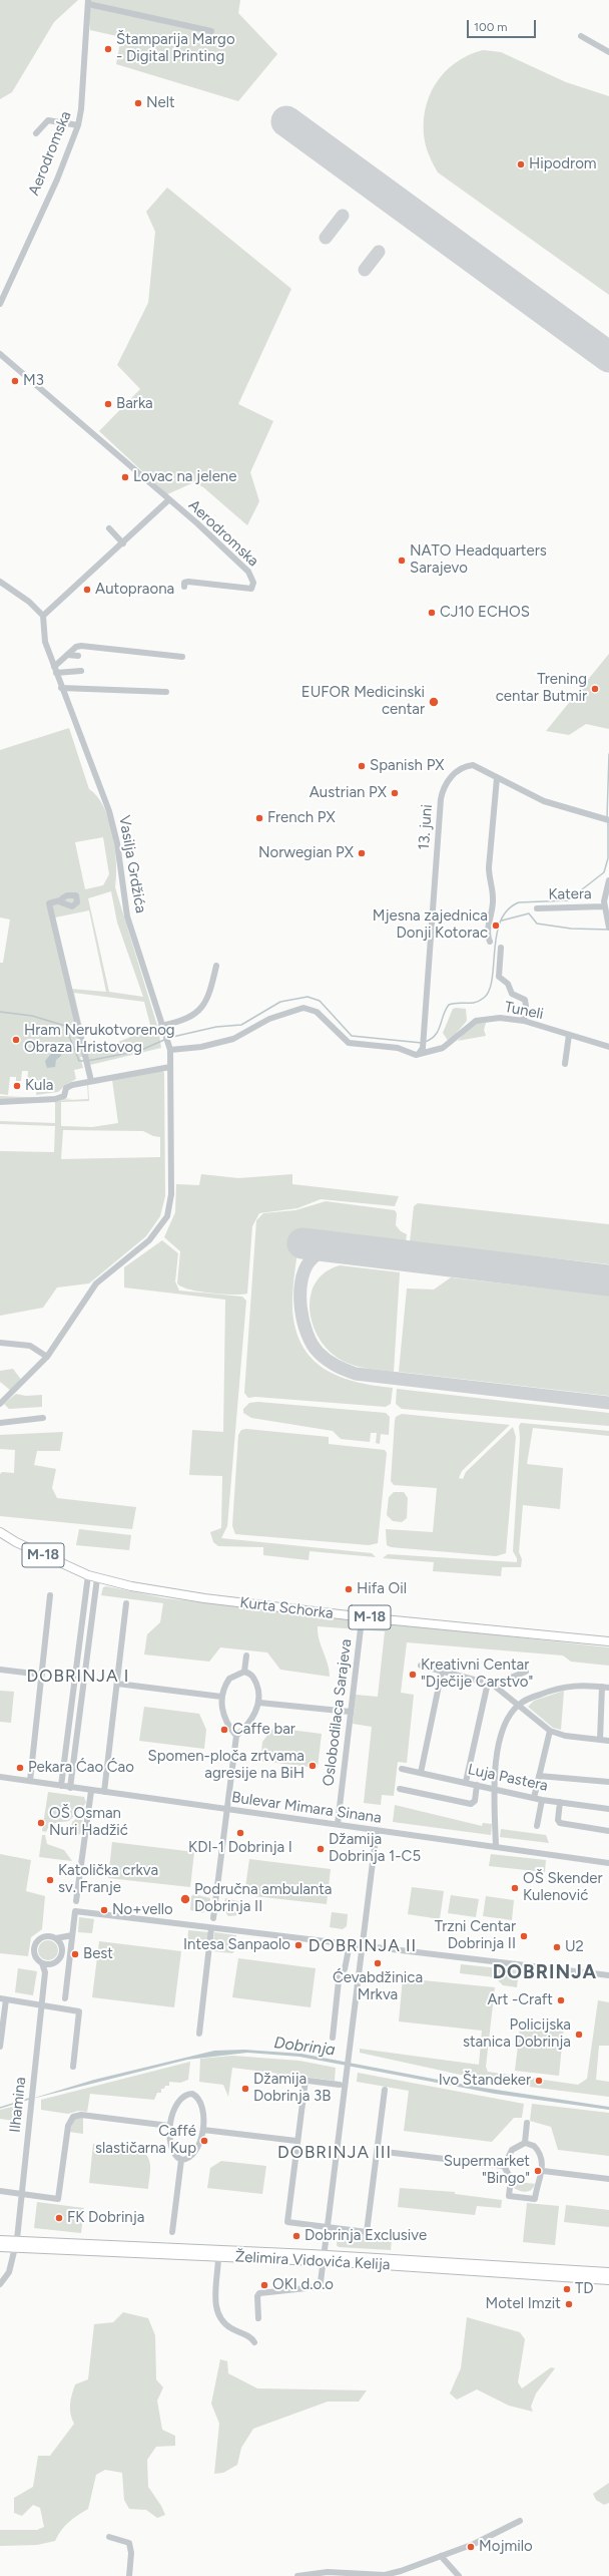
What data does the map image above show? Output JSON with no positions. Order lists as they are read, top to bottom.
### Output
{
  "streets": {
    "main road": ["M-18", "Kurta Schorka", "Želimira Vidovića Kelija"],
    "street": [
      "Aerodromska",
      "13. juni",
      "Vasilja Grdžića",
      "Katera",
      "Tuneli",
      "Oslobodilaca Sarajeva",
      "Luja Pastera",
      "Bulevar Mimara Sinana",
      "Ilhamina"
    ]
  },
  "crossings": [
    ["Aerodromska", "Vasilja Grdžića"],
    ["13. juni", "Tuneli"],
    ["Vasilja Grdžića", "Tuneli"],
    ["Oslobodilaca Sarajeva", "Bulevar Mimara Sinana"],
    ["Ilhamina", "Želimira Vidovića Kelija"]
  ],
  "districts": [
    "DOBRINJA I",
    "DOBRINJA II",
    "DOBRINJA",
    "DOBRINJA III"
  ],
  "water": ["Dobrinja"],
  "places": [
    "Štamparija Margo - Digital Printing",
    "Nelt",
    "Hipodrom",
    "M3",
    "Barka",
    "Lovac na jelene",
    "NATO Headquarters Sarajevo",
    "Autopraona",
    "CJ10 ECHOS",
    "Trening centar Butmir",
    "EUFOR Medicinski centar",
    "Spanish PX",
    "Austrian PX",
    "French PX",
    "Norwegian PX",
    "Mjesna zajednica Donji Kotorac",
    "Hram Nerukotvorenog Obraza Hristovog",
    "Kula",
    "Hifa Oil",
    "Kreativni Centar \"Dječije Carstvo\"",
    "Caffe bar",
    "Spomen-ploča zrtvama agresije na BiH",
    "Pekara Ćao Ćao",
    "OŠ Osman Nuri Hadžić",
    "KDI-1 Dobrinja I",
    "Džamija Dobrinja 1-C5",
    "Katolička crkva sv. Franje",
    "OŠ Skender Kulenović",
    "Područna ambulanta Dobrinja II",
    "No+vello",
    "Trzni Centar Dobrinja II",
    "Intesa Sanpaolo",
    "U2",
    "Best",
    "Ćevabdžinica Mrkva",
    "Art -Craft",
    "Policijska stanica Dobrinja",
    "Ivo Štandeker",
    "Džamija Dobrinja 3B",
    "Caffé slastičarna Kup",
    "Supermarket \"Bingo\"",
    "FK Dobrinja",
    "Dobrinja Exclusive",
    "OKI d.o.o",
    "TD",
    "Motel Imzit",
    "Mojmilo"
  ],
  "scale_bar": "100 m"
}
